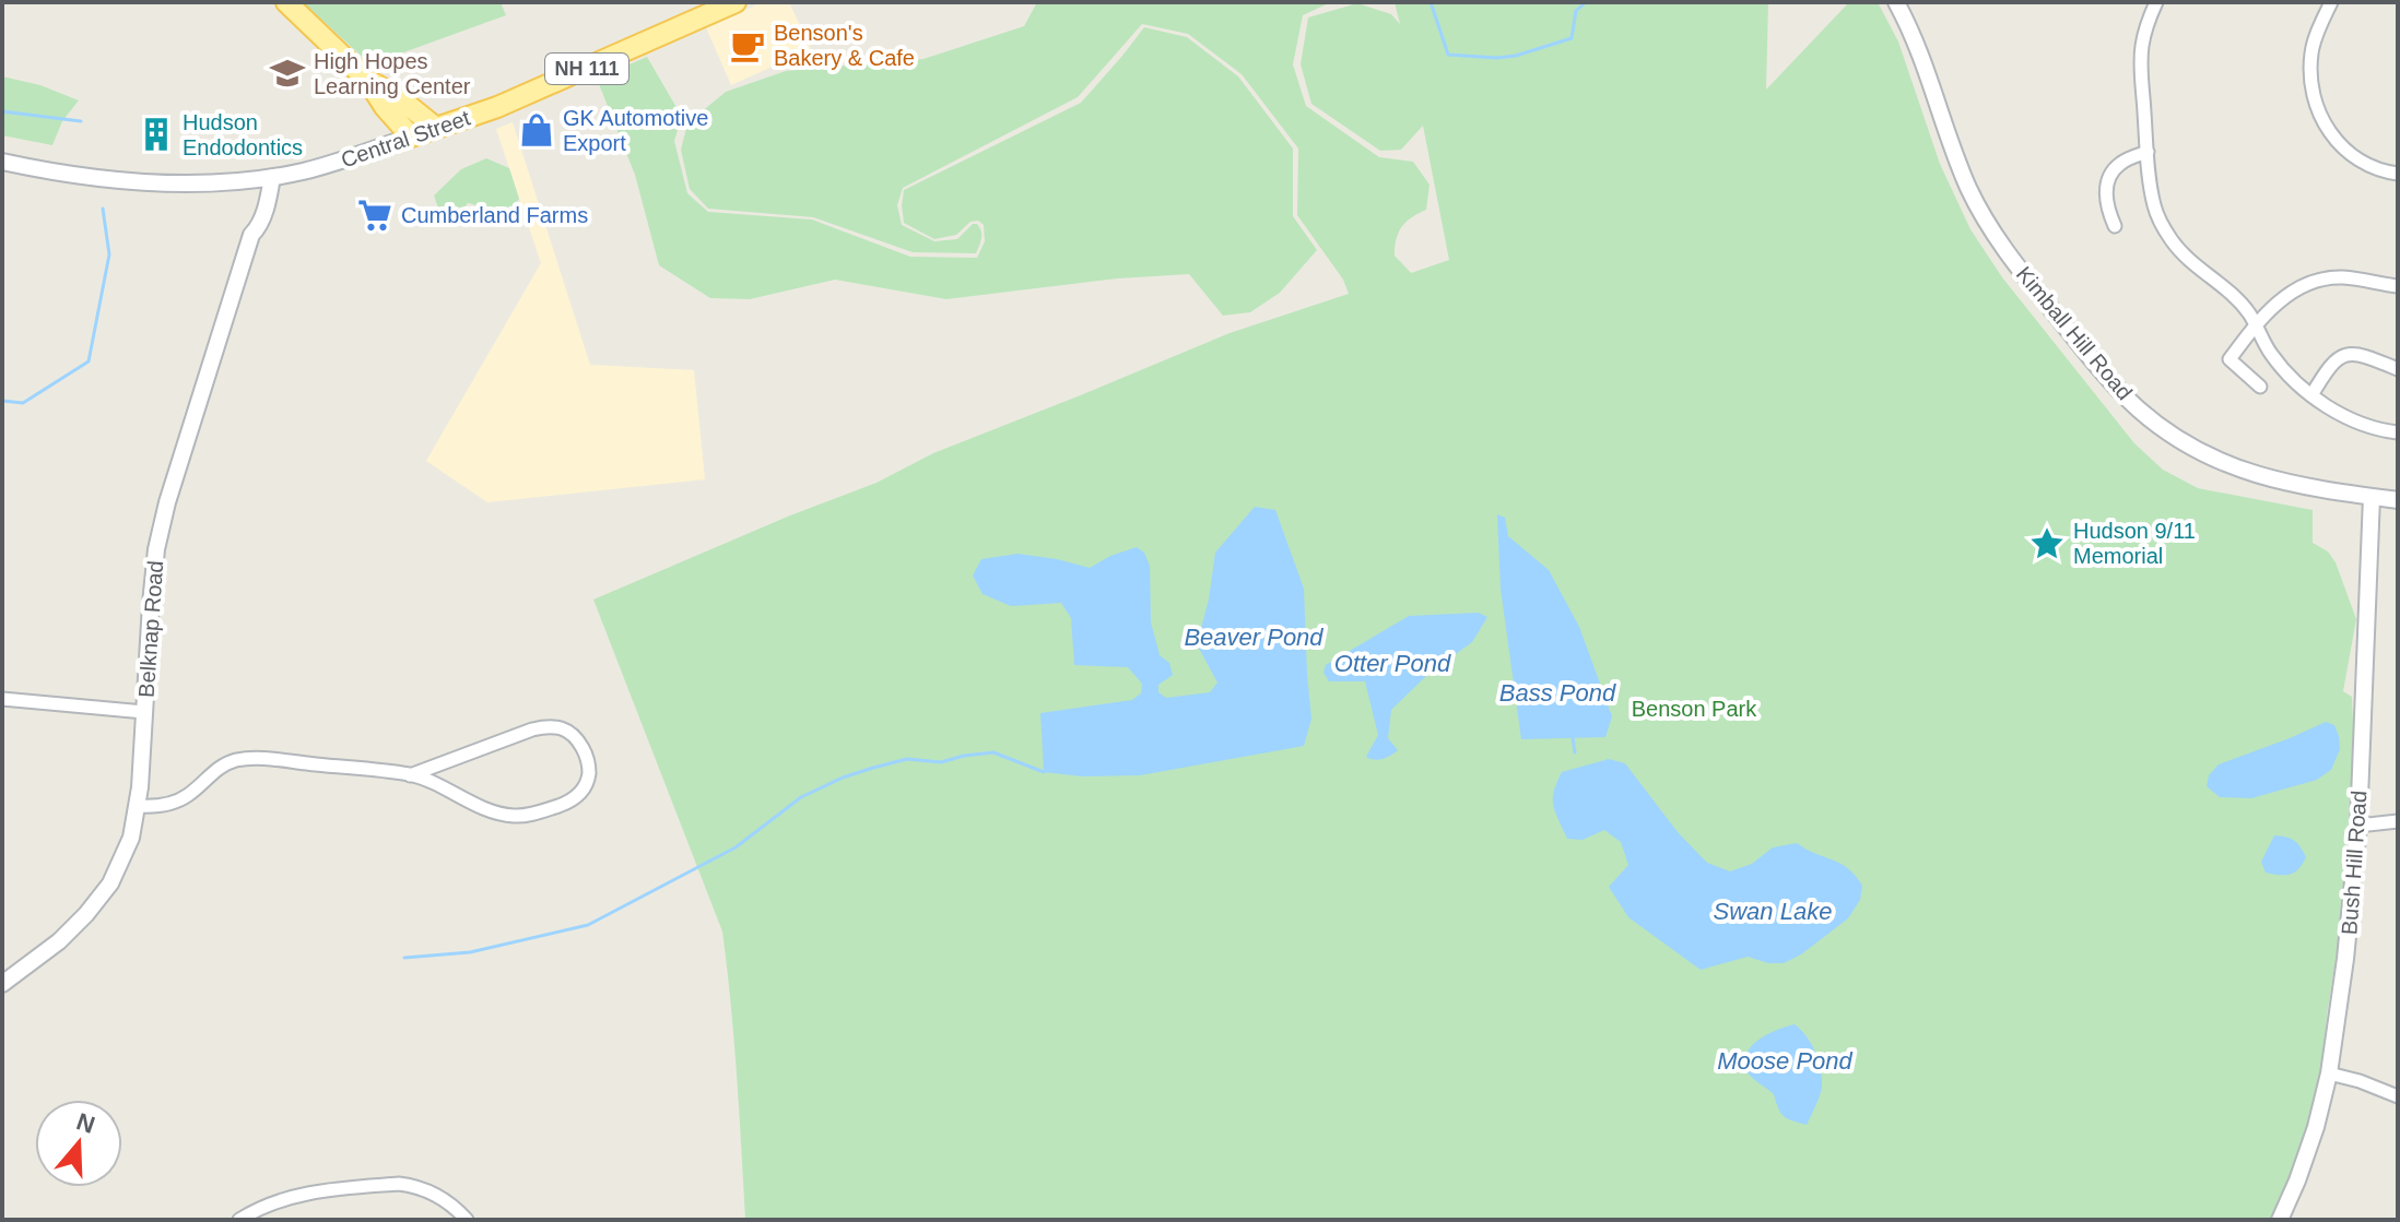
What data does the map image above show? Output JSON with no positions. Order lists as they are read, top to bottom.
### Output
{
  "streets": {
    "main road": ["NH 111", "Central Street"],
    "street": ["Kimball Hill Road", "Belknap Road", "Bush Hill Road"]
  },
  "crossings": [
    ["Central Street", "Belknap Road"],
    ["Kimball Hill Road", "Bush Hill Road"]
  ],
  "water": [
    "Beaver Pond",
    "Otter Pond",
    "Bass Pond",
    "Swan Lake",
    "Moose Pond"
  ],
  "parks": ["Benson Park"],
  "places": {
    "cafe": ["Benson's Bakery & Cafe"],
    "school or university": ["High Hopes Learning Center"],
    "shop": ["GK Automotive Export"],
    "building": ["Hudson Endodontics"],
    "supermarket": ["Cumberland Farms"],
    "place": ["Hudson 9/11 Memorial"]
  },
  "north": "top"
}
